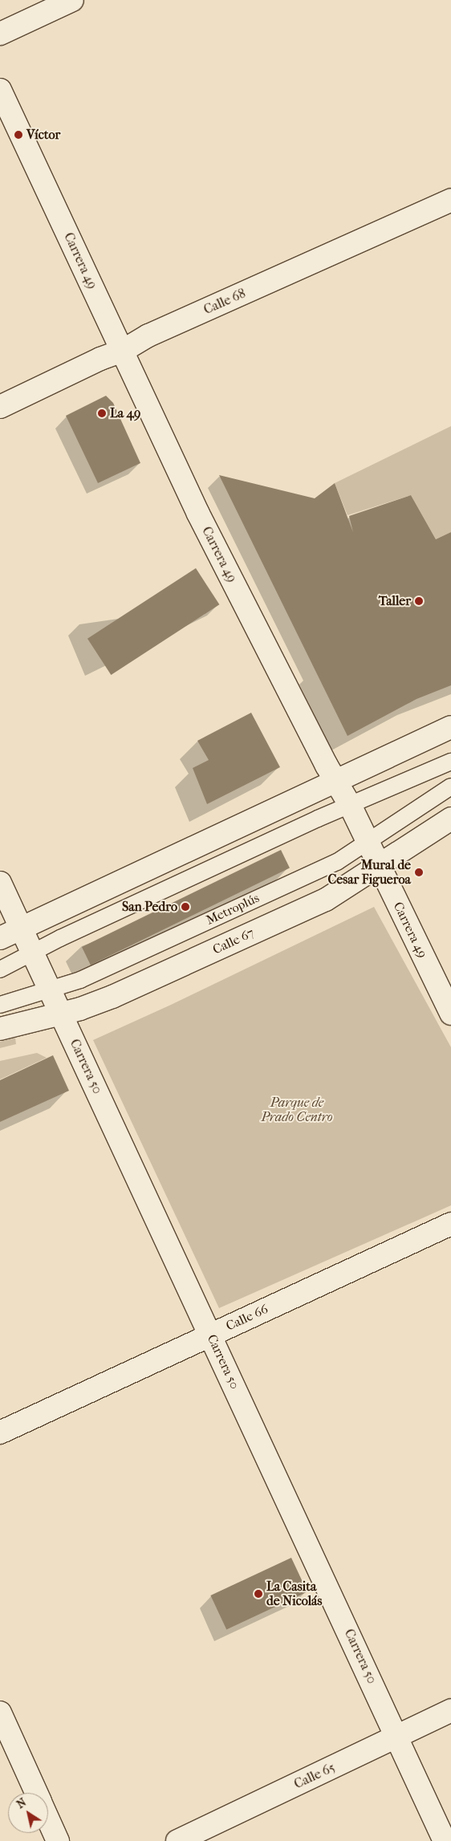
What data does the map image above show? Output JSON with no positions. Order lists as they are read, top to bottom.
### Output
{
  "streets": {
    "street": [
      "Carrera 49",
      "Calle 68",
      "Calle 67",
      "Carrera 50",
      "Calle 66",
      "Calle 65"
    ],
    "lane": ["Metroplús"]
  },
  "crossings": [
    ["Carrera 49", "Calle 68"],
    ["Carrera 49", "Metroplús"],
    ["Carrera 49", "Calle 67"],
    ["Metroplús", "Carrera 50"],
    ["Calle 67", "Carrera 50"],
    ["Carrera 50", "Calle 66"],
    ["Carrera 50", "Calle 65"]
  ],
  "parks": ["Parque de Prado Centro"],
  "places": [
    "Víctor",
    "La 49",
    "Taller",
    "Mural de Cesar Figueroa",
    "San Pedro",
    "La Casita de Nicolás"
  ],
  "north": "top left"
}
